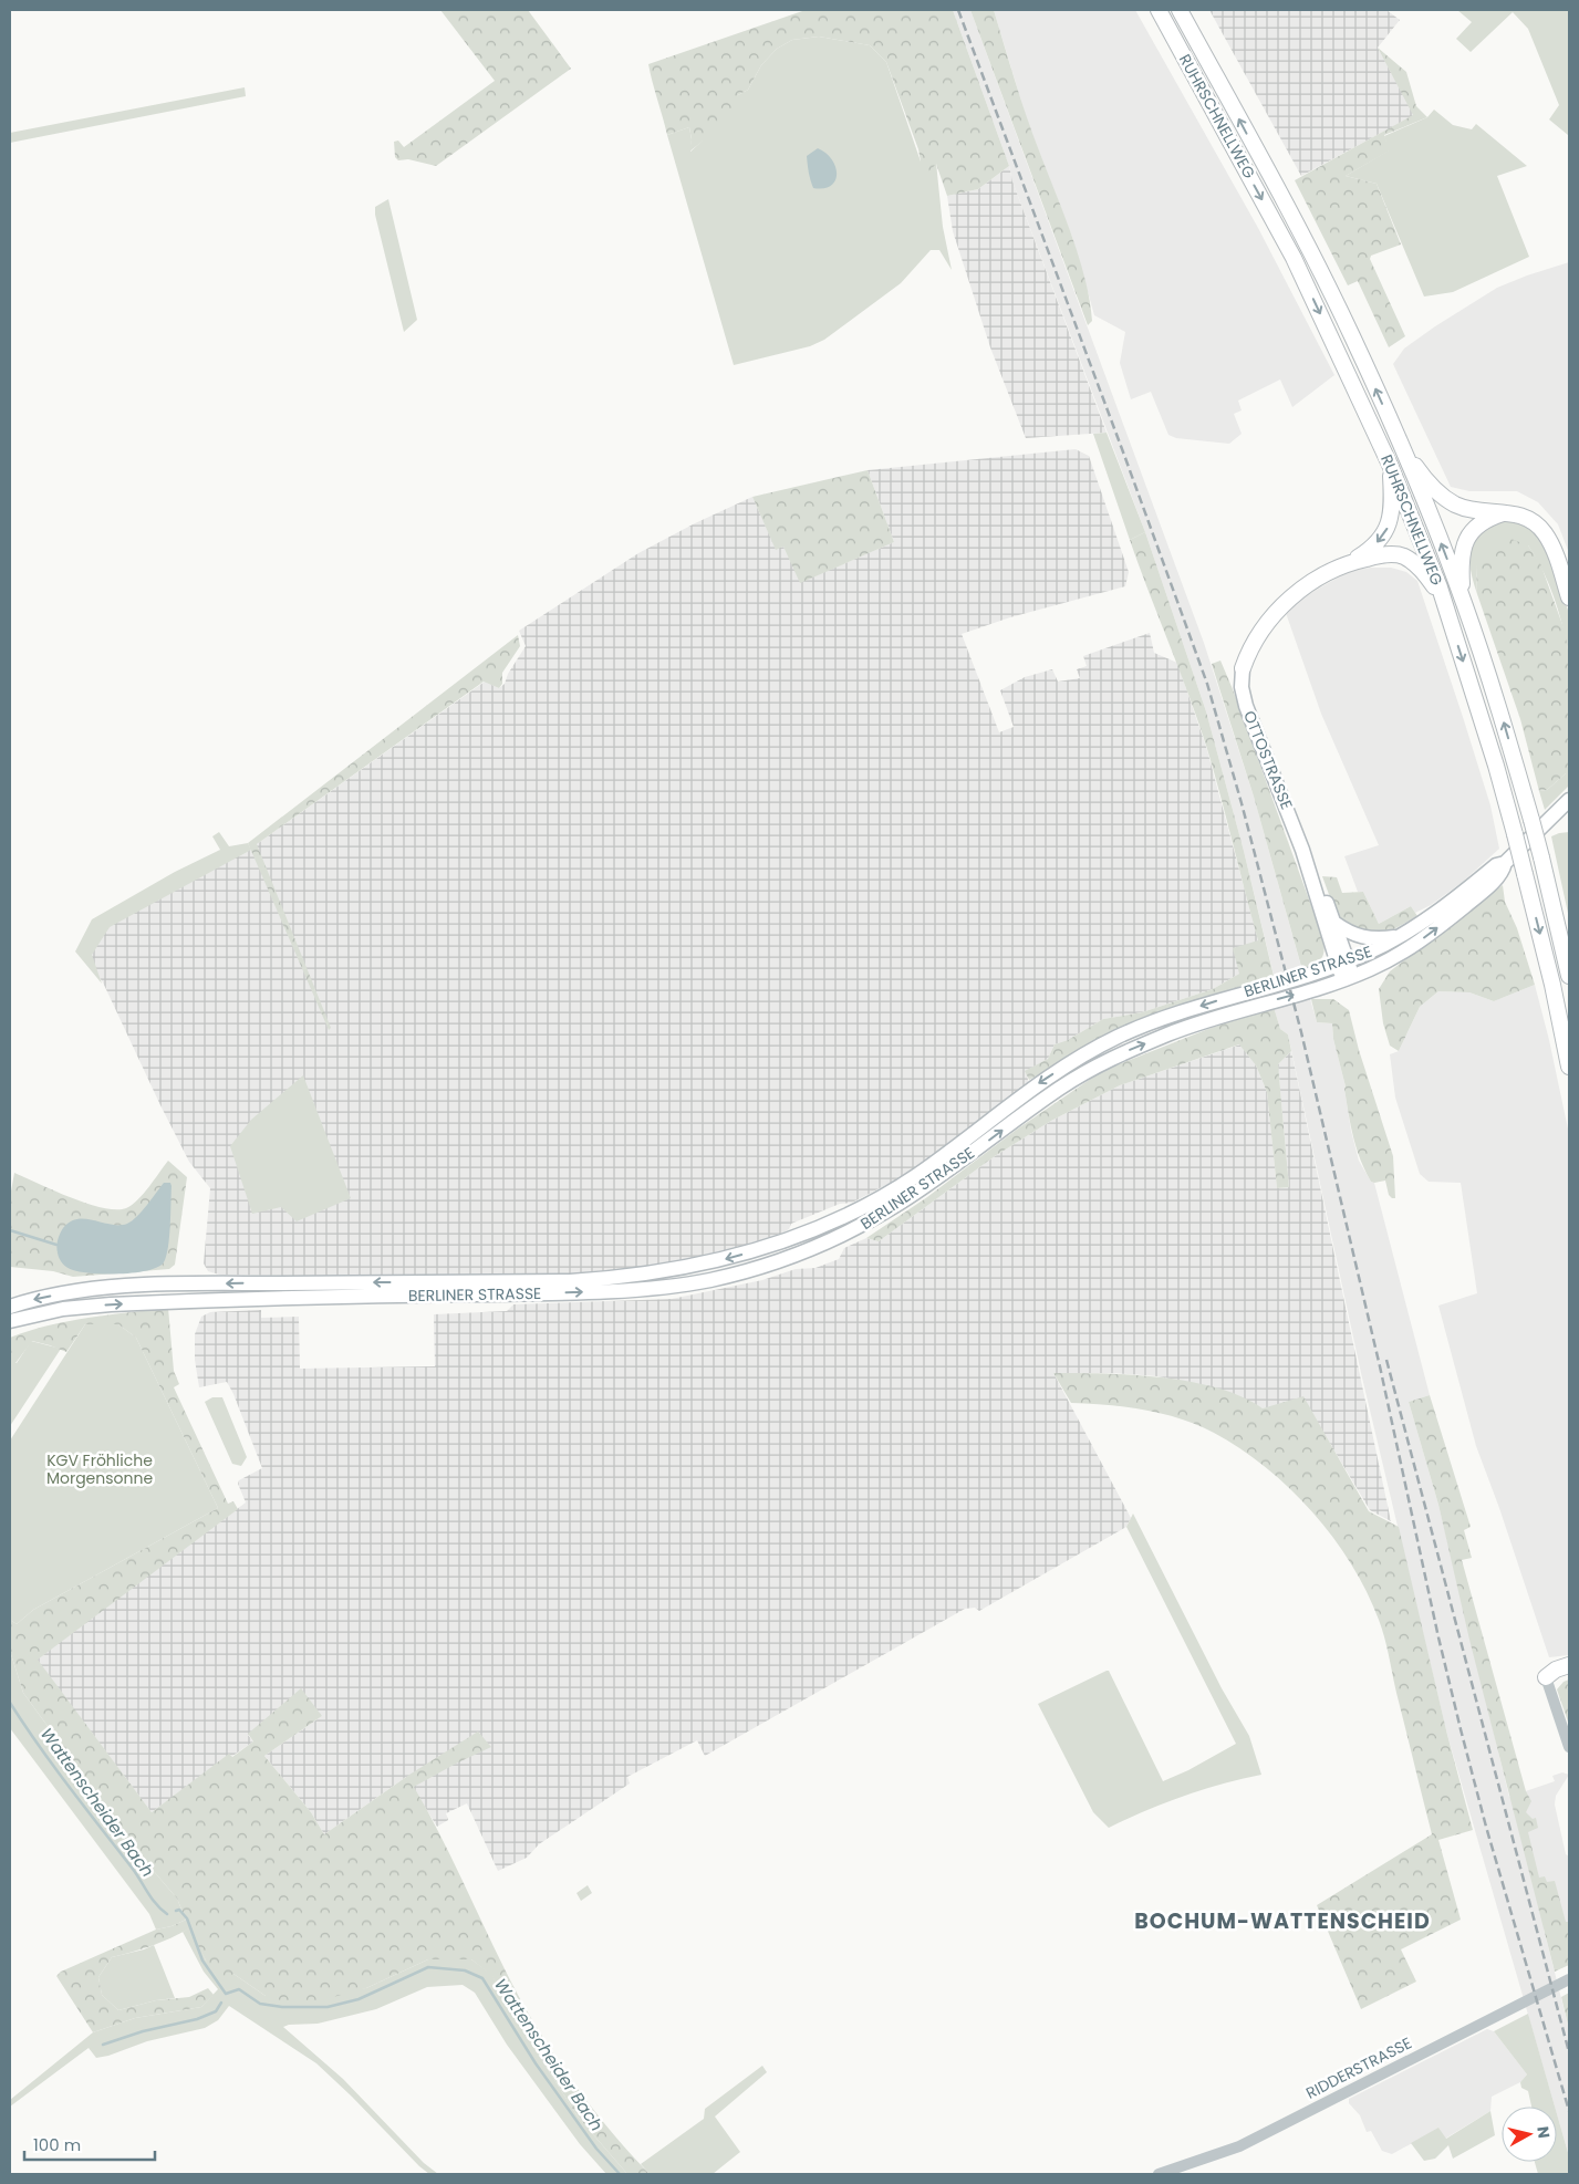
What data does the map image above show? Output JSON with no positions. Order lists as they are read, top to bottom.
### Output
{
  "streets": {
    "highway": ["RUHRSCHNELLWEG"],
    "main road": ["OTTOSTRASSE", "BERLINER STRASSE"],
    "street": ["RIDDERSTRASSE"]
  },
  "crossings": [
    ["OTTOSTRASSE", "BERLINER STRASSE"]
  ],
  "districts": ["BOCHUM-WATTENSCHEID"],
  "water": ["Wattenscheider Bach"],
  "parks": ["KGV Fröhliche Morgensonne"],
  "scale_bar": "100 m",
  "north": "right"
}
